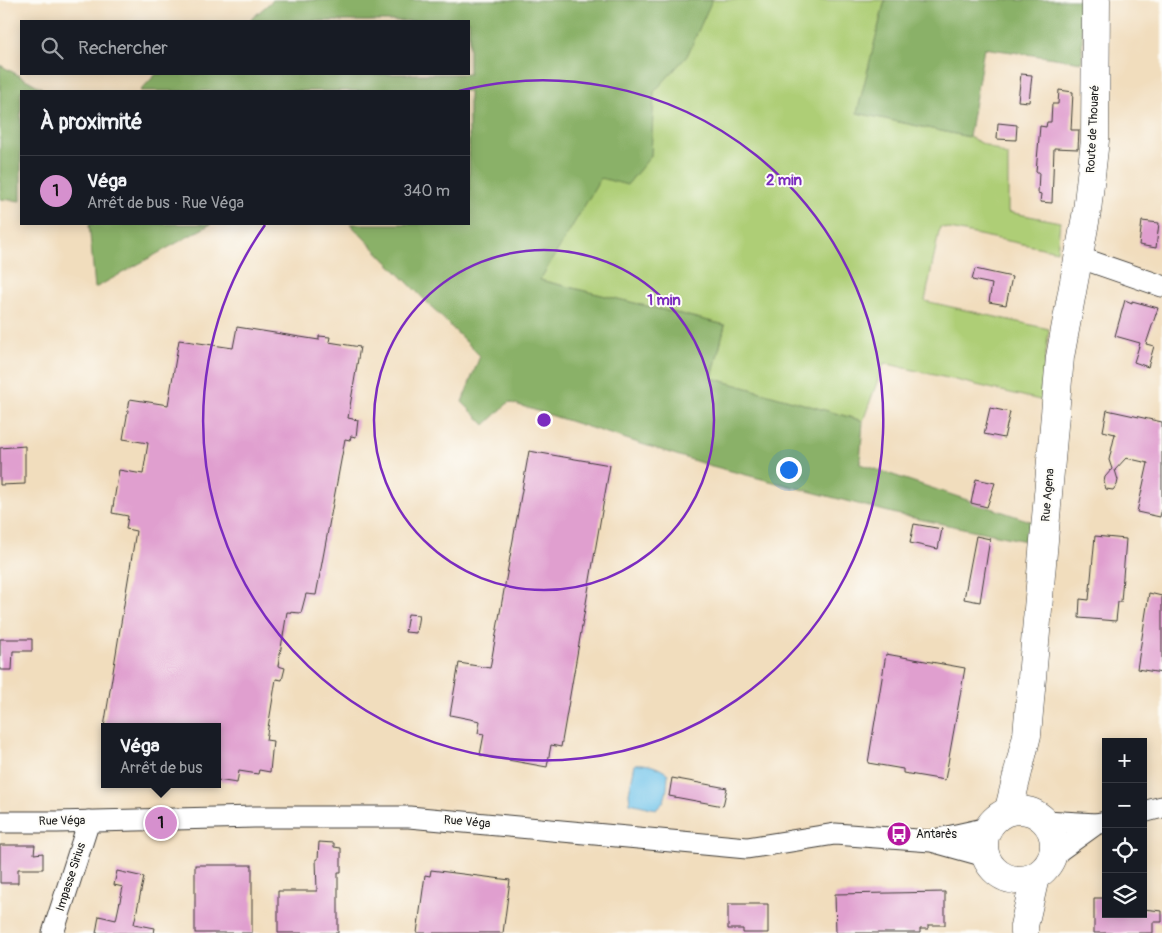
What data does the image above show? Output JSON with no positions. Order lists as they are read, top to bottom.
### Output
{
  "streets": {
    "main road": ["Route de Thouaré", "Rue Agena"],
    "street": ["Rue Véga", "Impasse Sirius"]
  },
  "crossings": [
    ["Route de Thouaré", "Rue Agena"],
    ["Rue Agena", "Rue Véga"],
    ["Rue Véga", "Impasse Sirius"]
  ],
  "places": {
    "bus stop": ["Antarès"]
  },
  "page": {
    "search": "Rechercher",
    "heading": "À proximité",
    "list": [
      {
        "mark": "1",
        "name": "Véga",
        "note": "Arrêt de bus · Rue Véga",
        "value": "340 m"
      }
    ],
    "popup": ["Véga", "Arrêt de bus"],
    "map_buttons": ["+", "−"],
    "pins": "1"
  },
  "rings": ["2 min", "1 min"]
}
